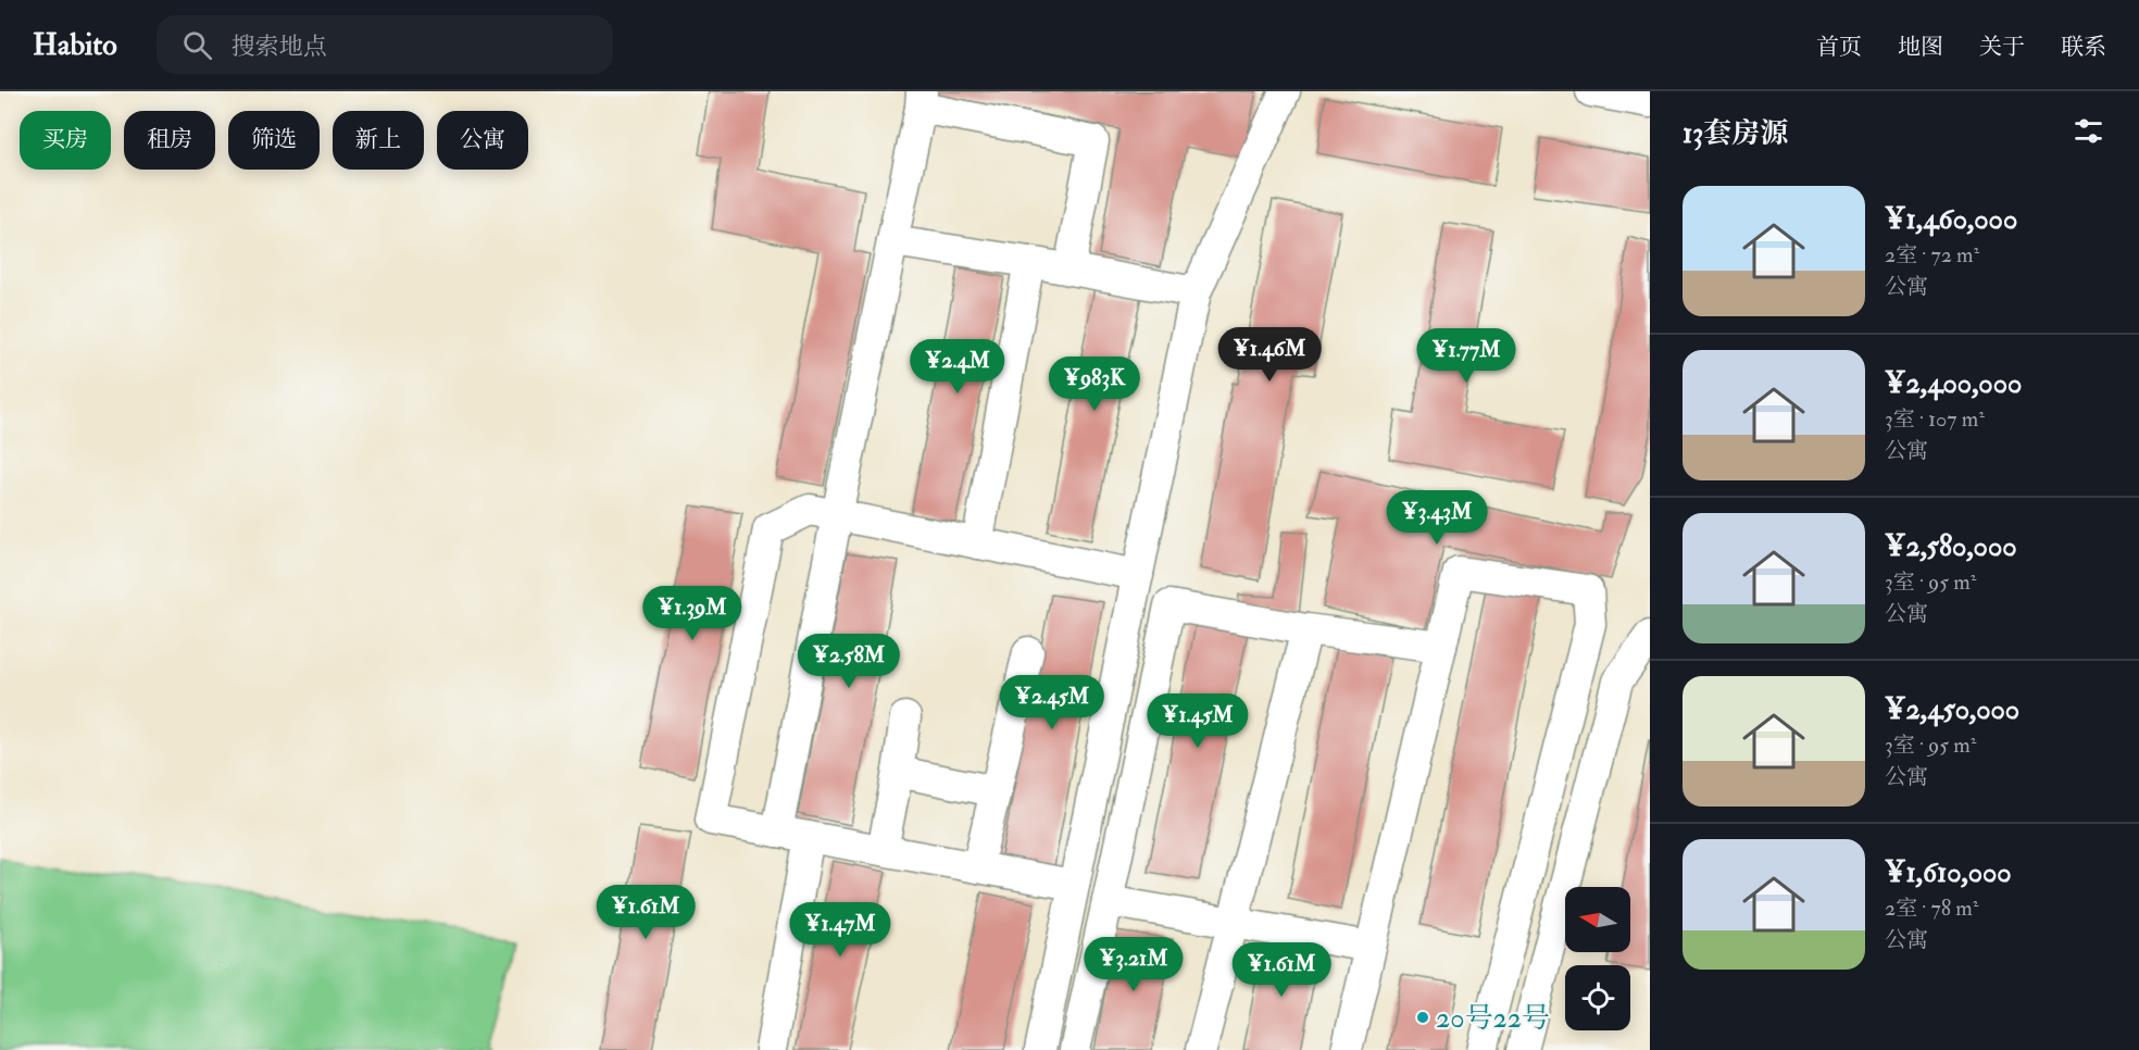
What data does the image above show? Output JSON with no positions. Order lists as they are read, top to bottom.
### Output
{
  "places": ["20号22号"],
  "north": "left",
  "page": {
    "header": "Habito",
    "search": "搜索地点",
    "nav": [
      "首页",
      "地图",
      "关于",
      "联系"
    ],
    "heading": "13套房源",
    "chip": [
      "买房",
      "租房",
      "筛选",
      "新上",
      "公寓"
    ],
    "list": [
      {
        "name": "¥1,460,000",
        "note": "2室 · 72 m² · 公寓"
      },
      {
        "name": "¥2,400,000",
        "note": "3室 · 107 m² · 公寓"
      },
      {
        "name": "¥2,580,000",
        "note": "3室 · 95 m² · 公寓"
      },
      {
        "name": "¥2,450,000",
        "note": "3室 · 95 m² · 公寓"
      },
      {
        "name": "¥1,610,000",
        "note": "2室 · 78 m² · 公寓"
      }
    ],
    "price": [
      "¥1.46M",
      "¥1.77M",
      "¥2.4M",
      "¥983K",
      "¥3.43M",
      "¥1.39M",
      "¥2.58M",
      "¥2.45M",
      "¥1.45M",
      "¥1.61M",
      "¥1.47M",
      "¥3.21M",
      "¥1.61M"
    ]
  }
}
